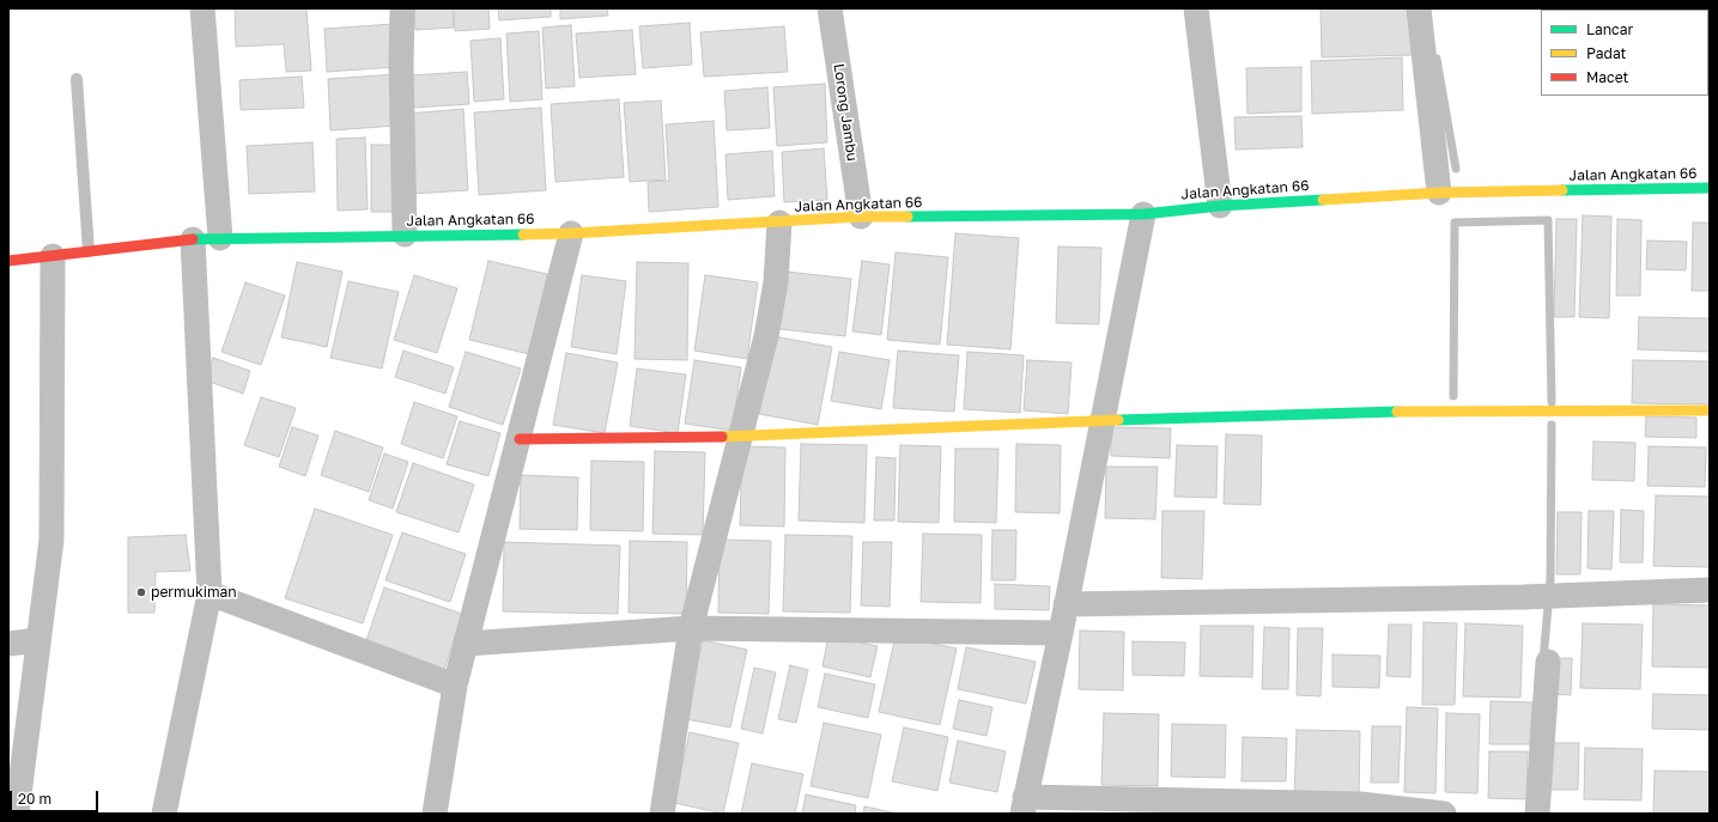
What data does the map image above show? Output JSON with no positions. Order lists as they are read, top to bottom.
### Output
{
  "streets": {
    "street": ["Lorong Jambu", "Jalan Angkatan 66"]
  },
  "crossings": [
    ["Lorong Jambu", "Jalan Angkatan 66"]
  ],
  "places": ["permukiman"],
  "legend": ["Lancar", "Padat", "Macet"],
  "scale_bar": "20 m"
}
